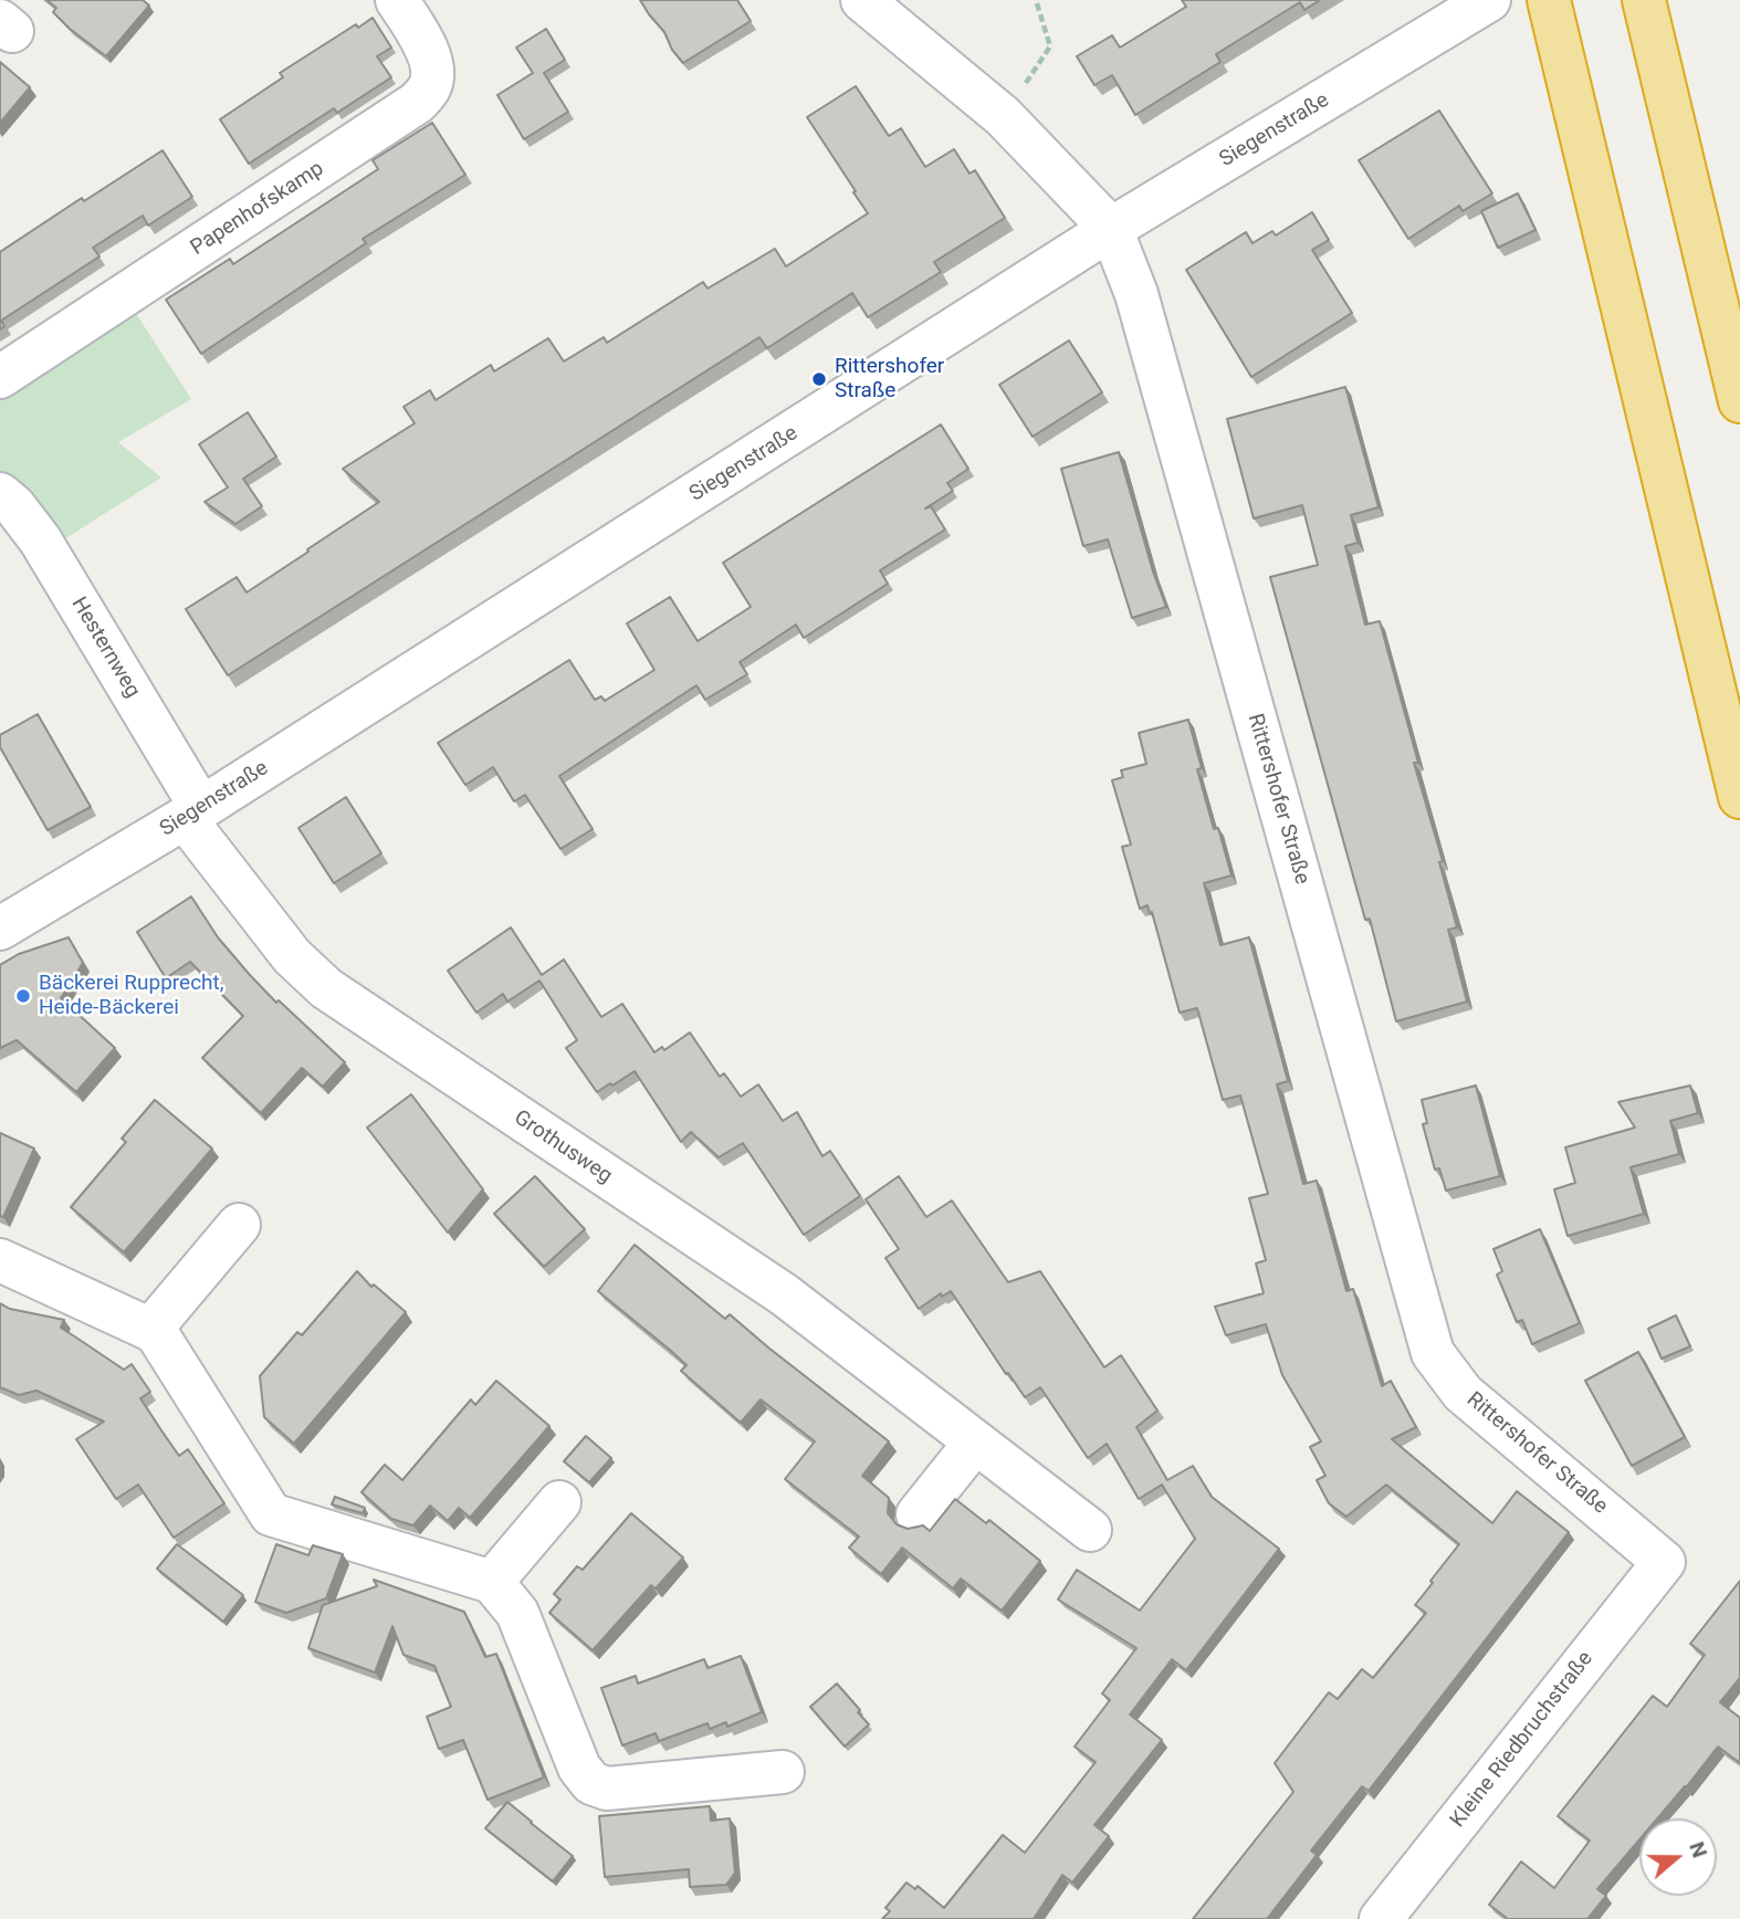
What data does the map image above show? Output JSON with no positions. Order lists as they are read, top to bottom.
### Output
{
  "streets": {
    "street": [
      "Siegenstraße",
      "Papenhofskamp",
      "Hesternweg",
      "Rittershofer Straße",
      "Grothusweg",
      "Kleine Riedbruchstraße"
    ]
  },
  "crossings": [
    ["Siegenstraße", "Hesternweg"],
    ["Siegenstraße", "Rittershofer Straße"],
    ["Siegenstraße", "Grothusweg"],
    ["Hesternweg", "Grothusweg"],
    ["Rittershofer Straße", "Kleine Riedbruchstraße"]
  ],
  "places": ["Rittershofer Straße", "Bäckerei Rupprecht, Heide-Bäckerei"],
  "north": "right"
}
